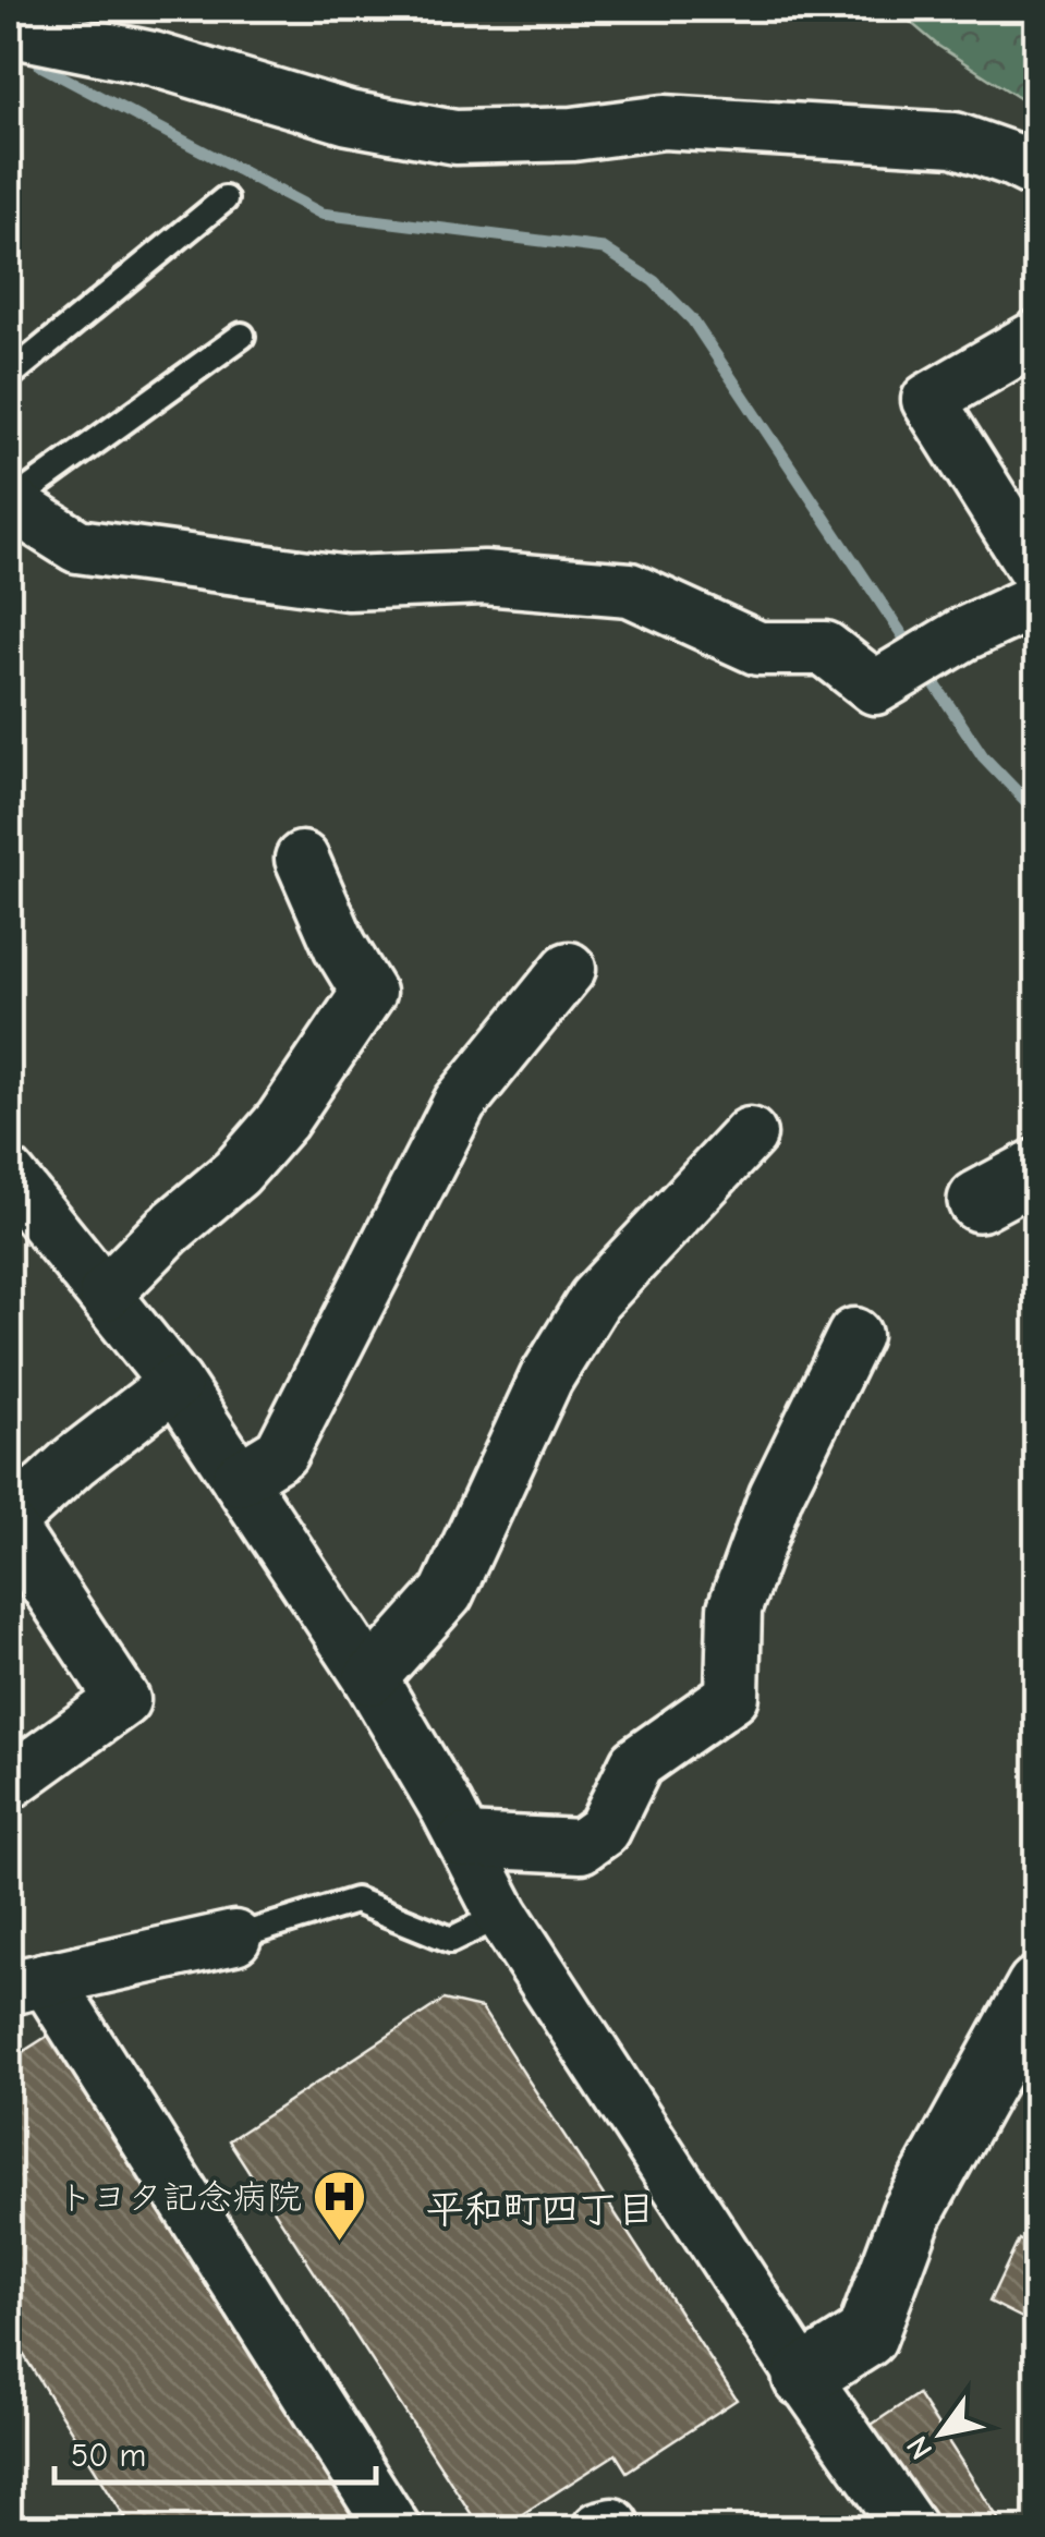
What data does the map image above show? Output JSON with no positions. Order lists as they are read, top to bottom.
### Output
{
  "districts": ["平和町四丁目"],
  "places": {
    "hospital": ["トヨタ記念病院"]
  },
  "scale_bar": "50 m",
  "north": "bottom left"
}
